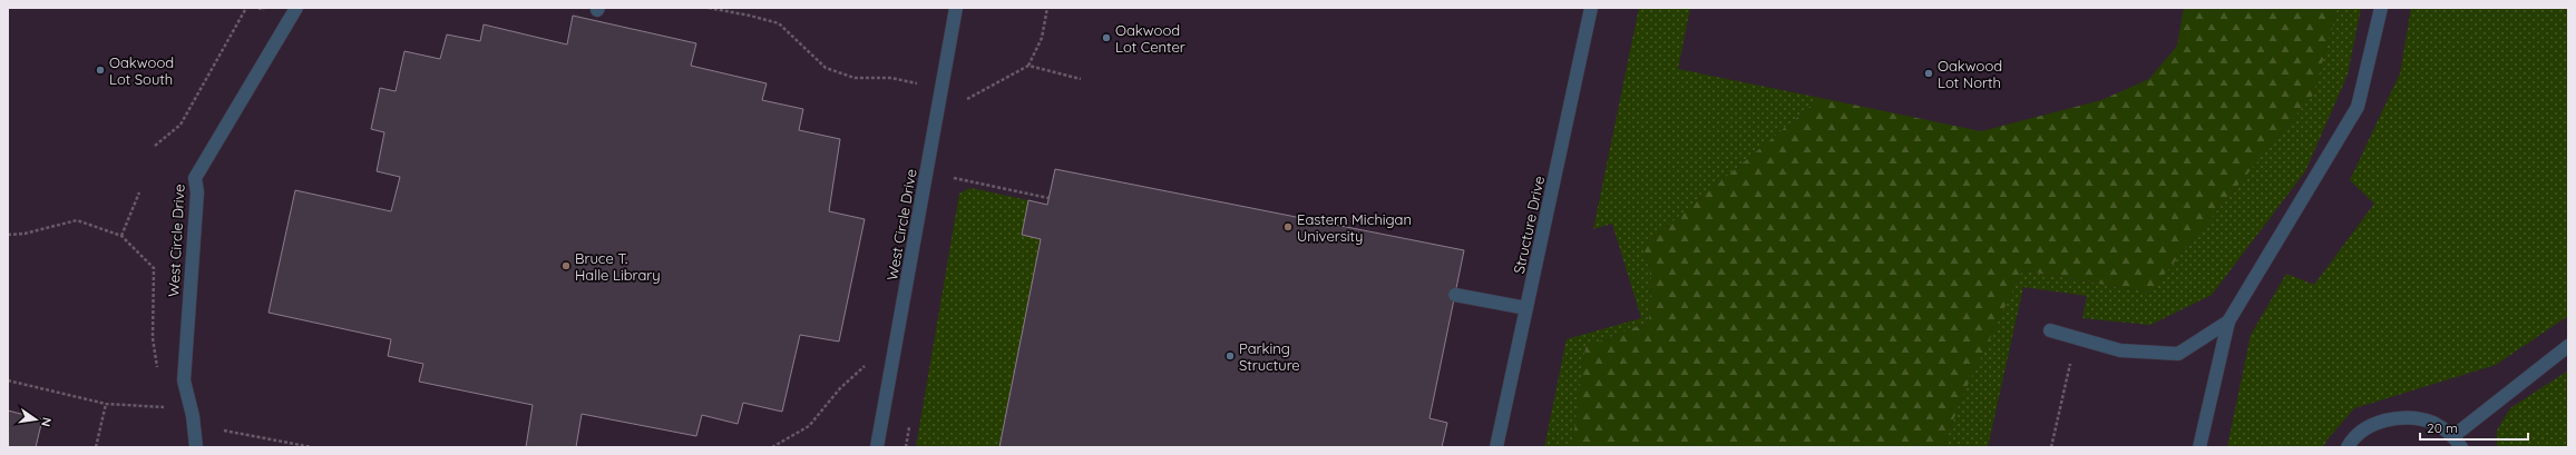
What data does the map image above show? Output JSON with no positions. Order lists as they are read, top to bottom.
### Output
{
  "streets": {
    "lane": ["West Circle Drive", "Structure Drive"]
  },
  "places": [
    "Oakwood Lot Center",
    "Oakwood Lot South",
    "Oakwood Lot North",
    "Eastern Michigan University",
    "Bruce T. Halle Library",
    "Parking Structure"
  ],
  "scale_bar": "20 m",
  "north": "right"
}
